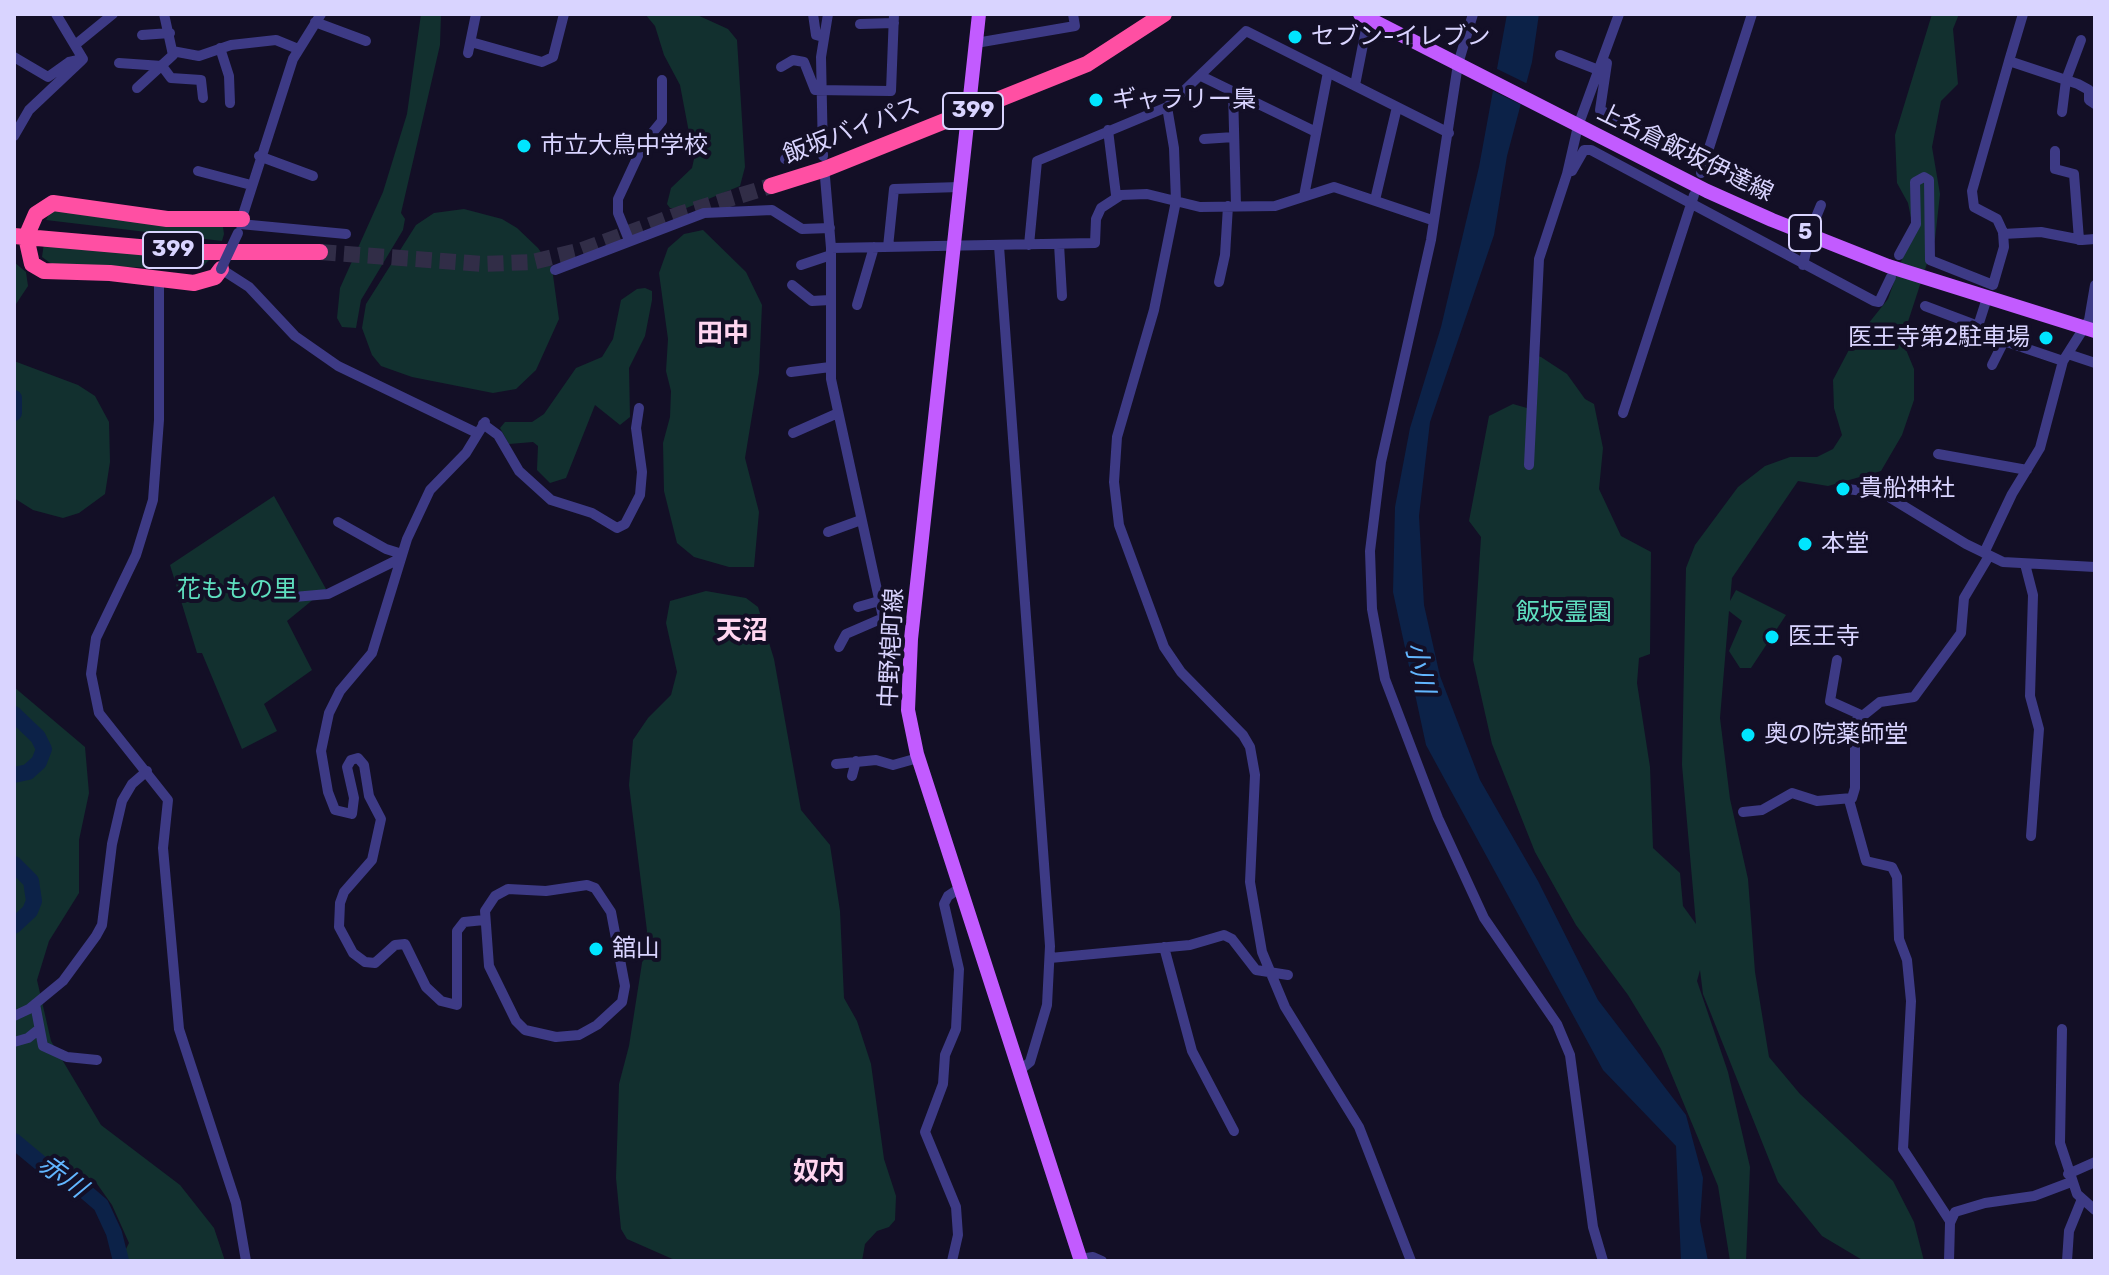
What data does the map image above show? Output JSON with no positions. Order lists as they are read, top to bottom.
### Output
{
  "streets": {
    "highway": ["399", "飯坂バイパス"],
    "main road": ["上名倉飯坂伊達線", "5", "中野梍町線"]
  },
  "crossings": [
    ["飯坂バイパス", "中野梍町線"]
  ],
  "districts": ["田中", "天沼", "奴内"],
  "water": ["小川", "赤川"],
  "parks": ["花ももの里", "飯坂霊園"],
  "places": [
    "セブン-イレブン",
    "ギャラリー梟",
    "市立大鳥中学校",
    "医王寺第2駐車場",
    "貴船神社",
    "本堂",
    "医王寺",
    "奥の院薬師堂",
    "舘山"
  ]
}
